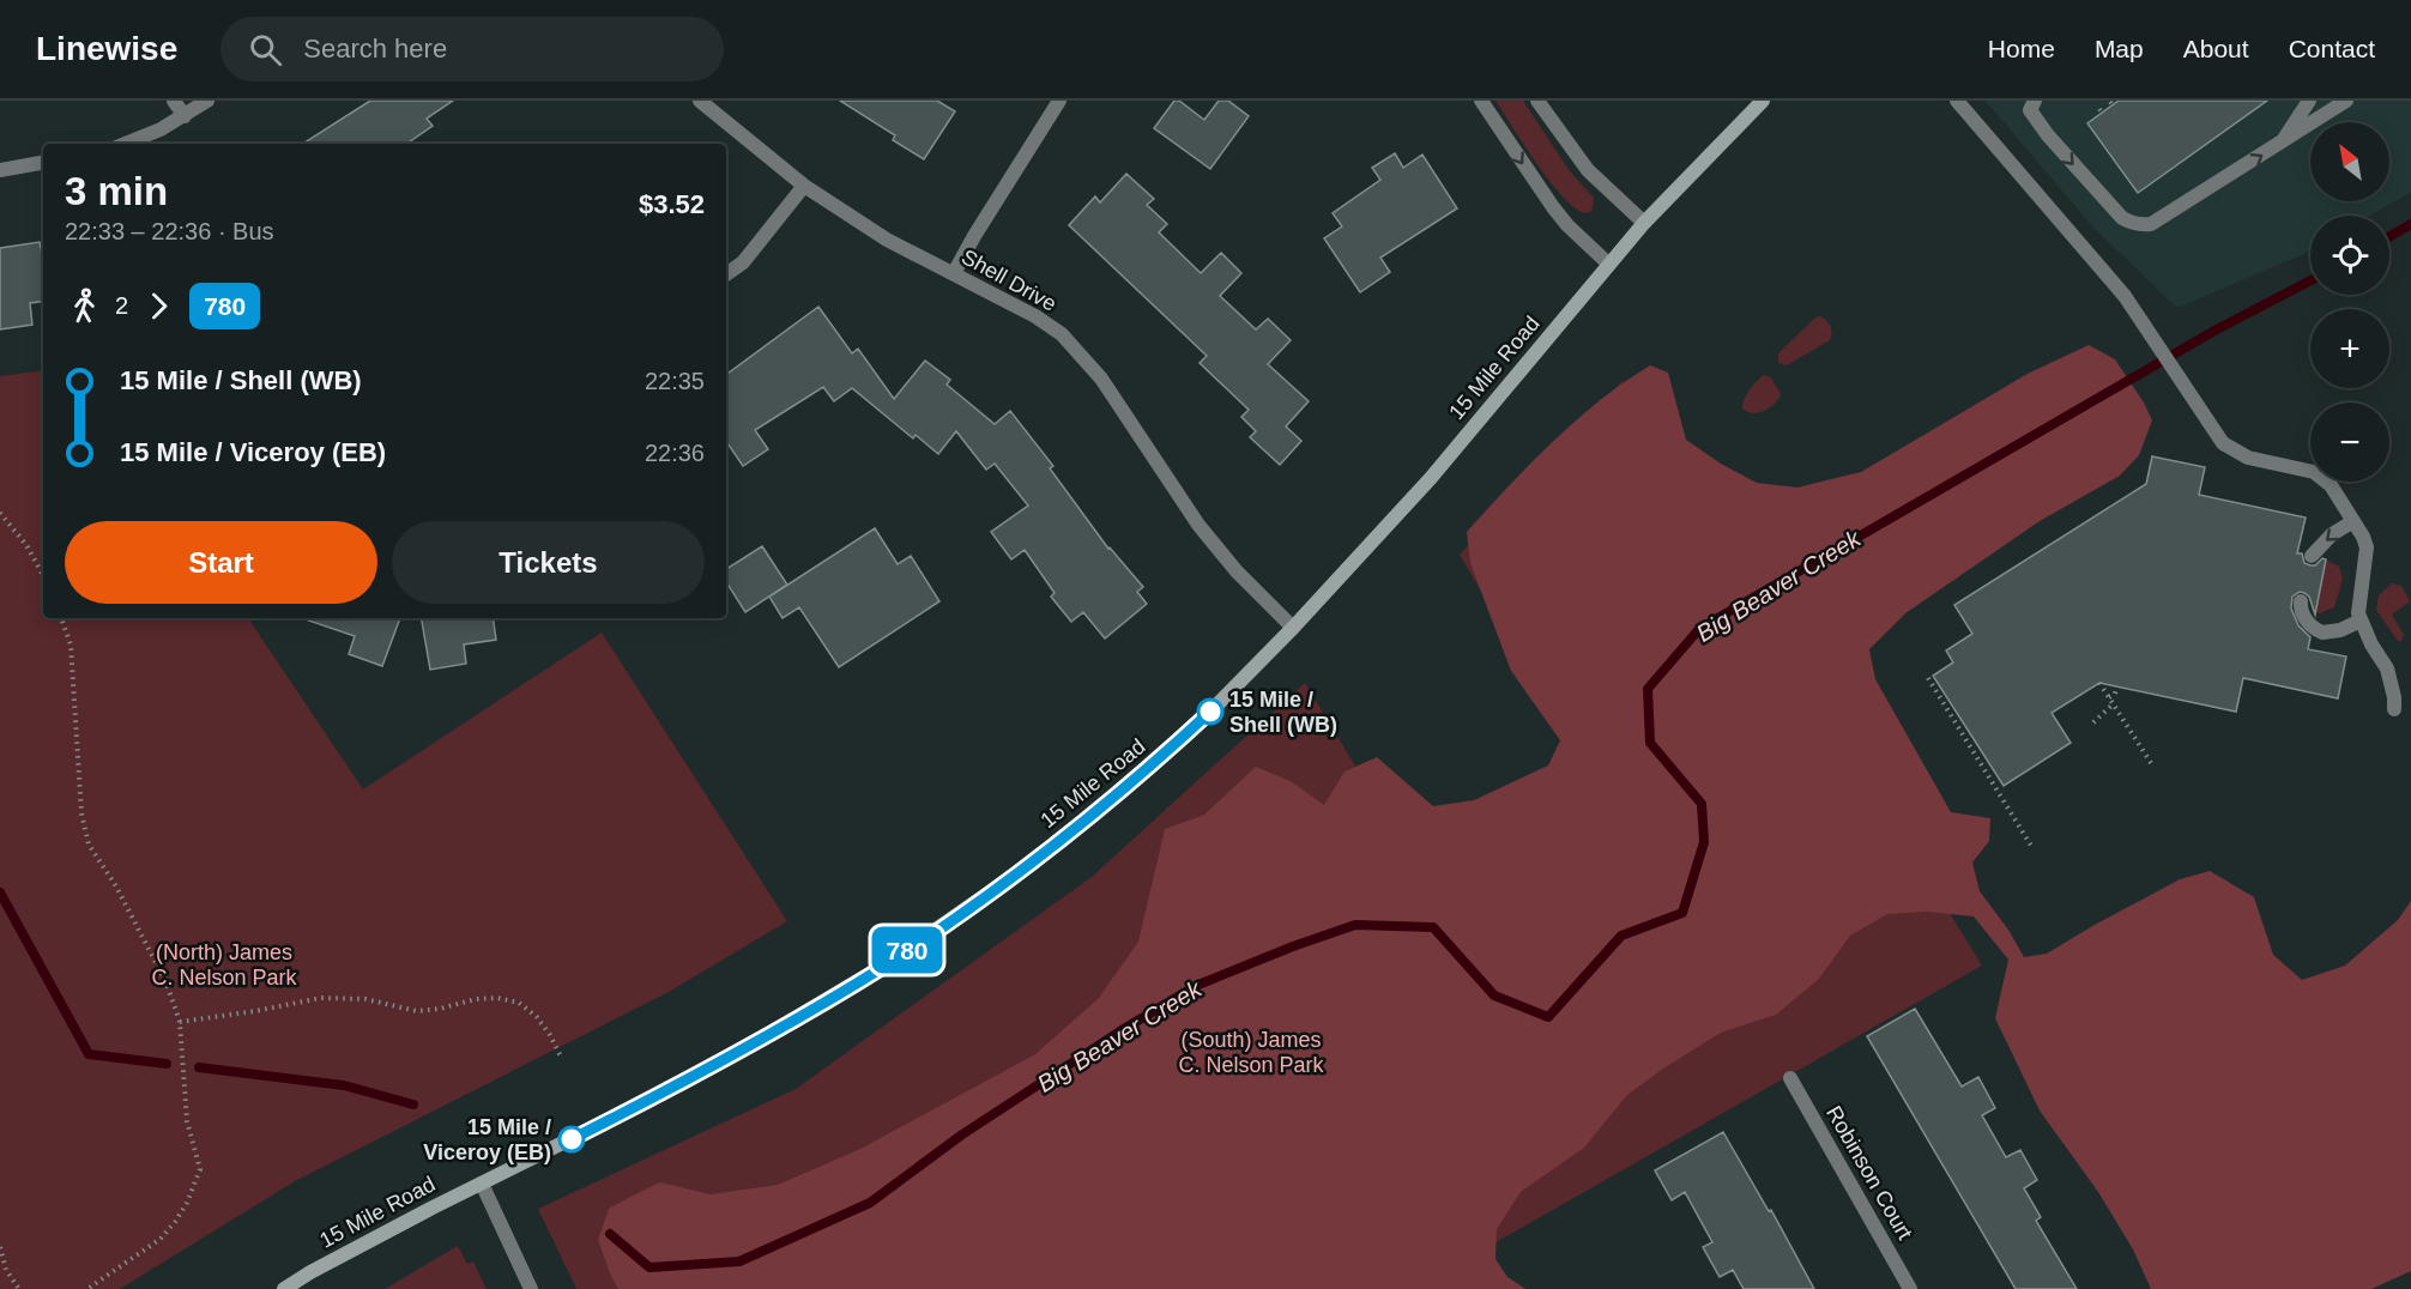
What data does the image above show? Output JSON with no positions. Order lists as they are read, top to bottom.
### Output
{
  "streets": {
    "main road": ["15 Mile Road"],
    "street": ["Shell Drive", "Robinson Court"]
  },
  "crossings": [
    ["Shell Drive", "15 Mile Road"]
  ],
  "water": ["Big Beaver Creek"],
  "parks": ["(North) James C. Nelson Park", "(South) James C. Nelson Park"],
  "places": ["15 Mile / Shell (WB)", "15 Mile / Viceroy (EB)"],
  "lines": ["bus line 780"],
  "north": "top left",
  "page": {
    "header": "Linewise",
    "search": "Search here",
    "nav": [
      "Home",
      "Map",
      "About",
      "Contact"
    ],
    "on_map": "780",
    "map_buttons": ["+", "−"],
    "heading": ["3 min", "22:33 – 22:36 · Bus", "$3.52"],
    "legs": ["2", "780"],
    "list": [
      {
        "name": "15 Mile / Shell (WB)",
        "value": "22:35"
      },
      {
        "name": "15 Mile / Viceroy (EB)",
        "value": "22:36"
      }
    ],
    "buttons": ["Start", "Tickets"]
  }
}
